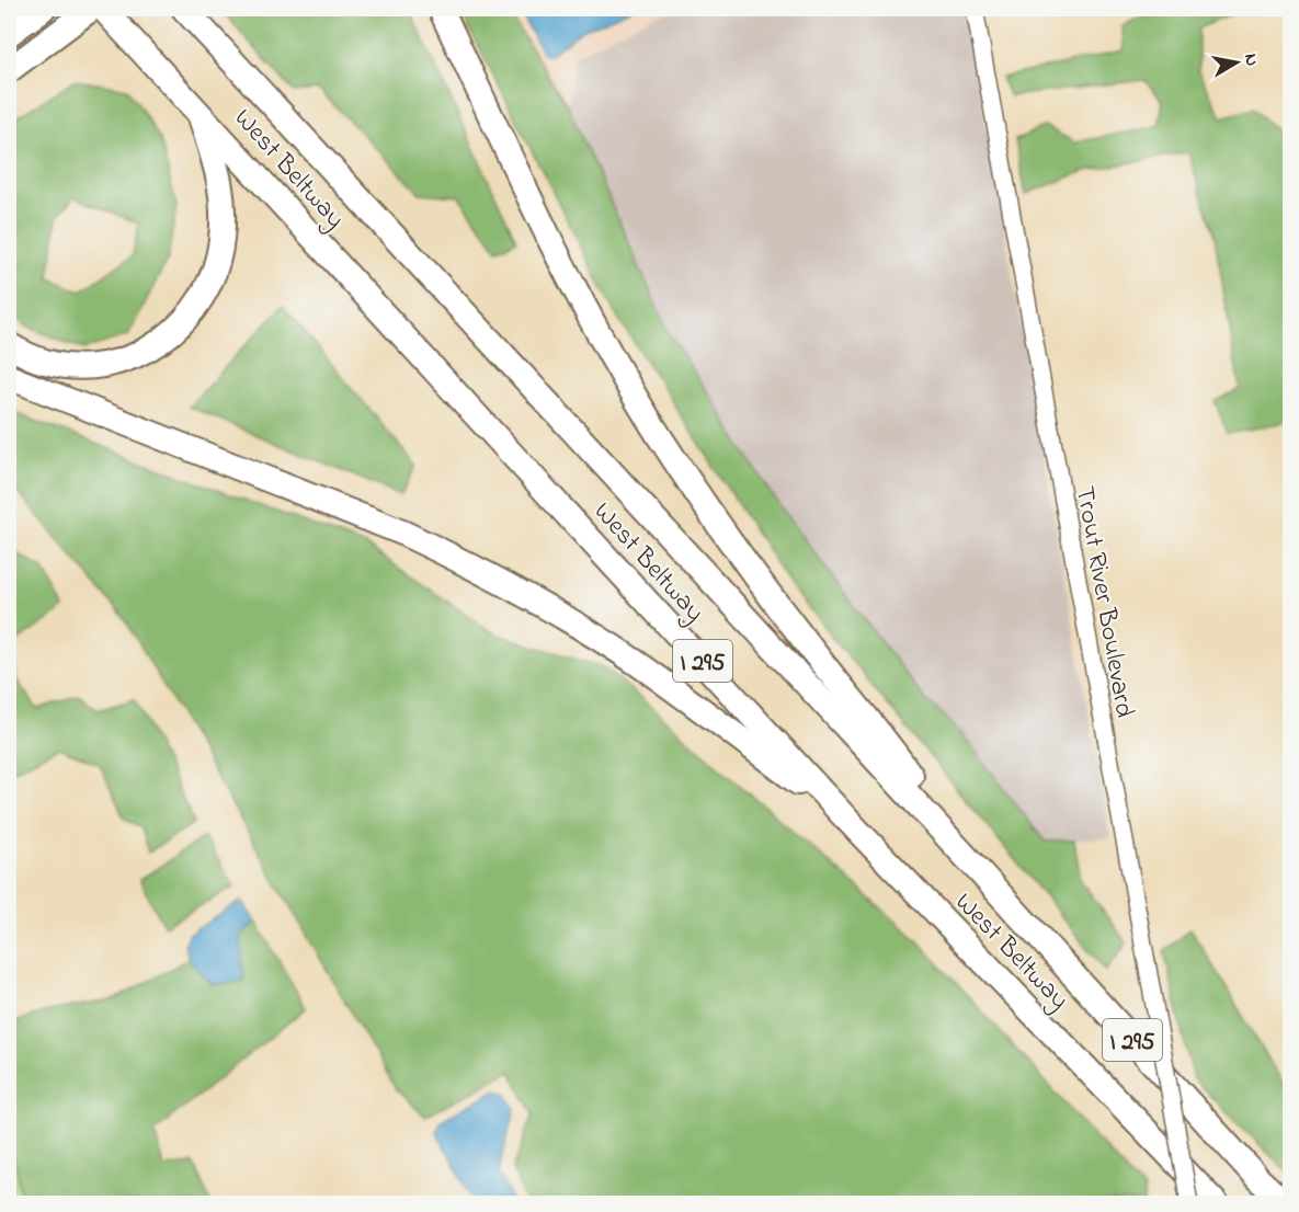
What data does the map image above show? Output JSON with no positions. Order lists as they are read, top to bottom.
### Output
{
  "streets": {
    "highway": ["West Beltway", "I 295"],
    "street": ["Trout River Boulevard"]
  },
  "north": "right"
}
